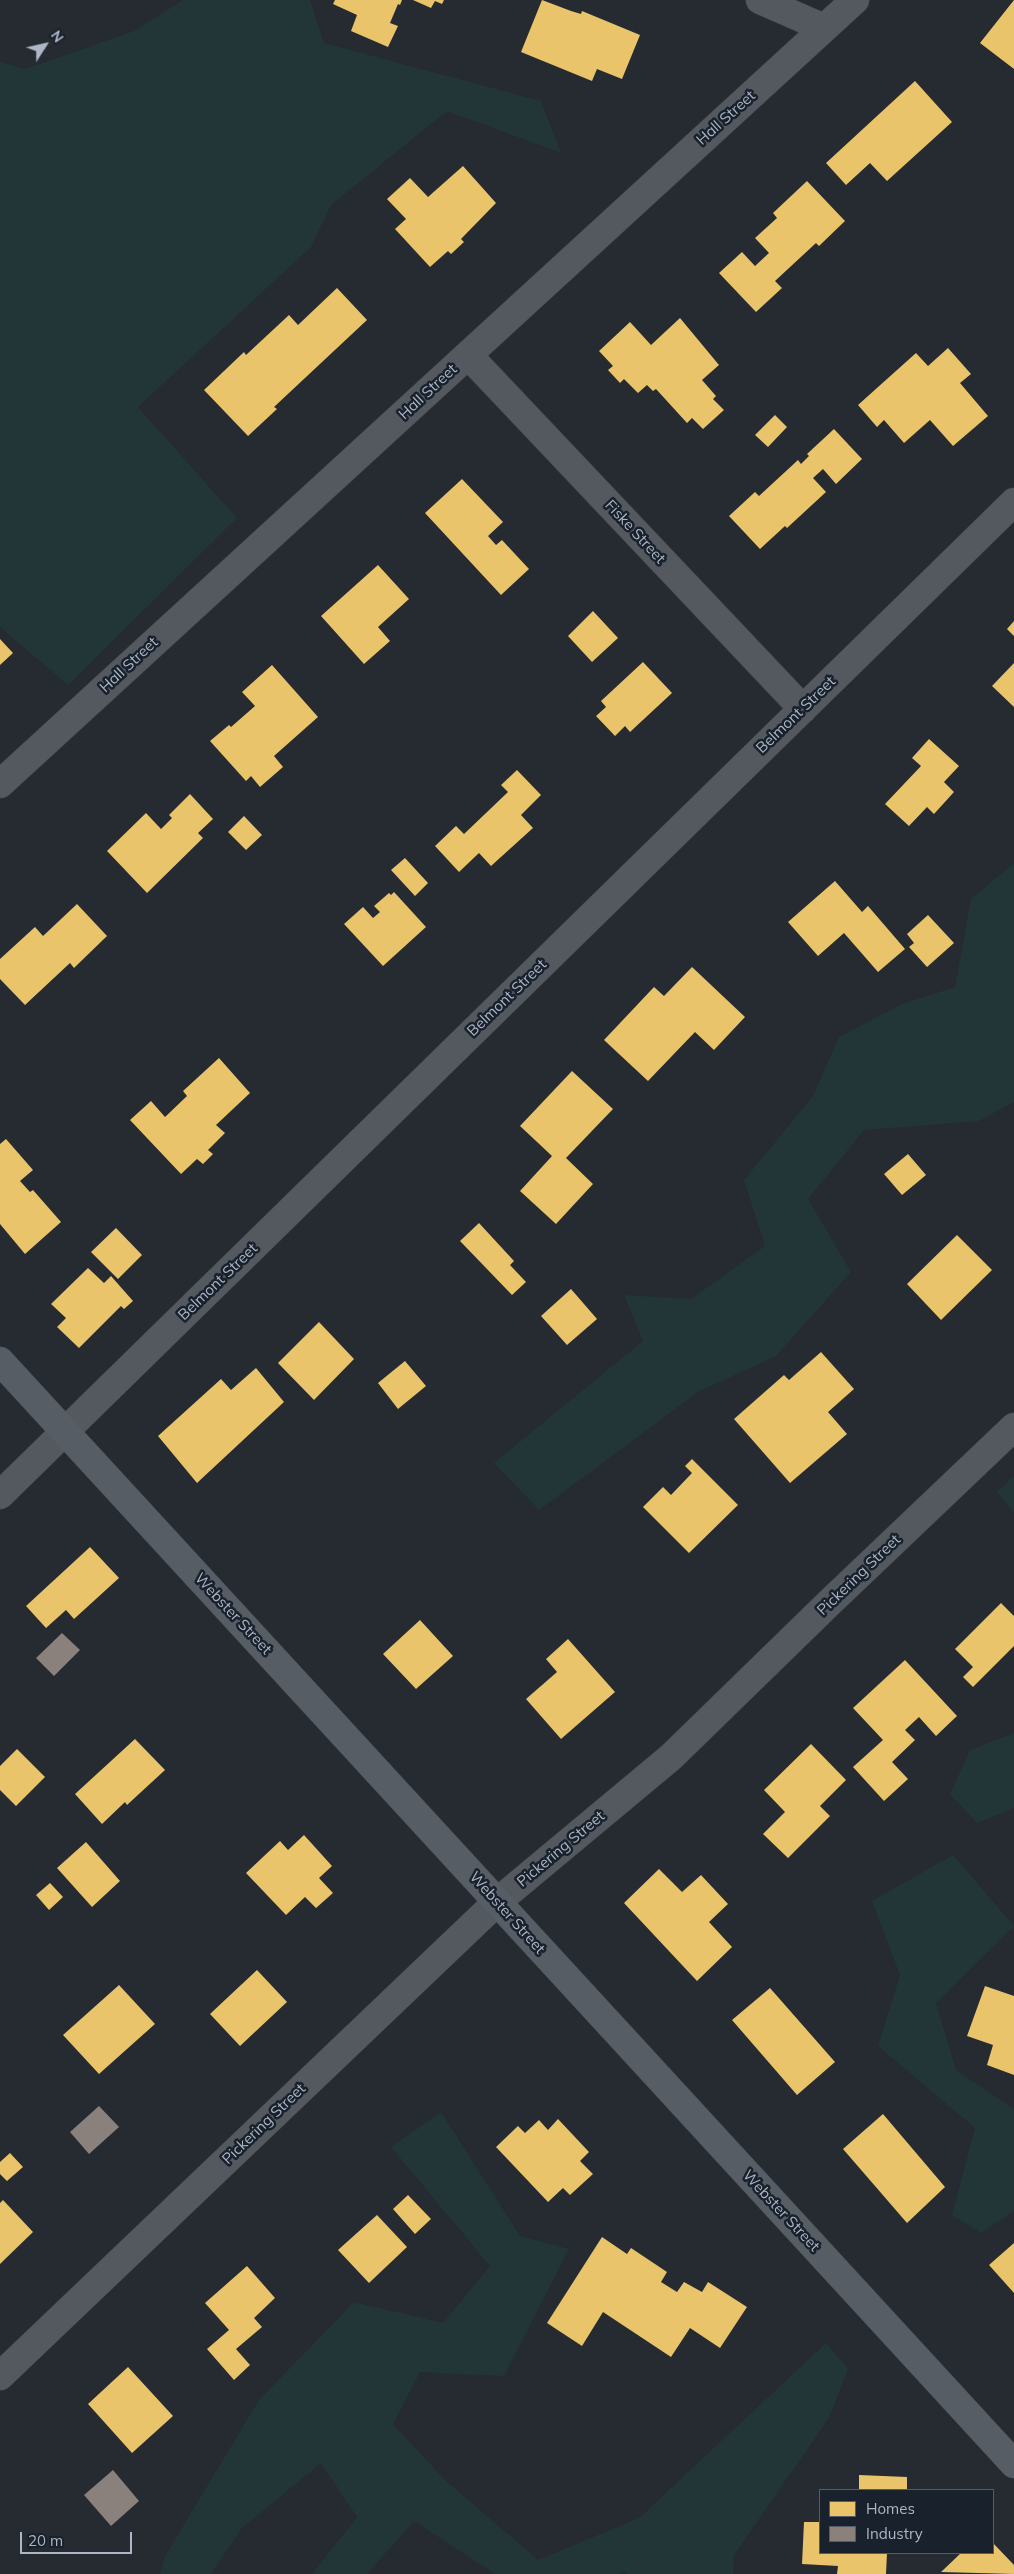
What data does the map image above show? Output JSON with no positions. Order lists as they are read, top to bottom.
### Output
{
  "streets": {
    "street": [
      "Hall Street",
      "Fiske Street",
      "Belmont Street",
      "Pickering Street",
      "Webster Street"
    ]
  },
  "crossings": [
    ["Hall Street", "Fiske Street"],
    ["Fiske Street", "Belmont Street"],
    ["Belmont Street", "Webster Street"],
    ["Pickering Street", "Webster Street"]
  ],
  "legend": ["Homes", "Industry"],
  "scale_bar": "20 m",
  "north": "top right"
}
